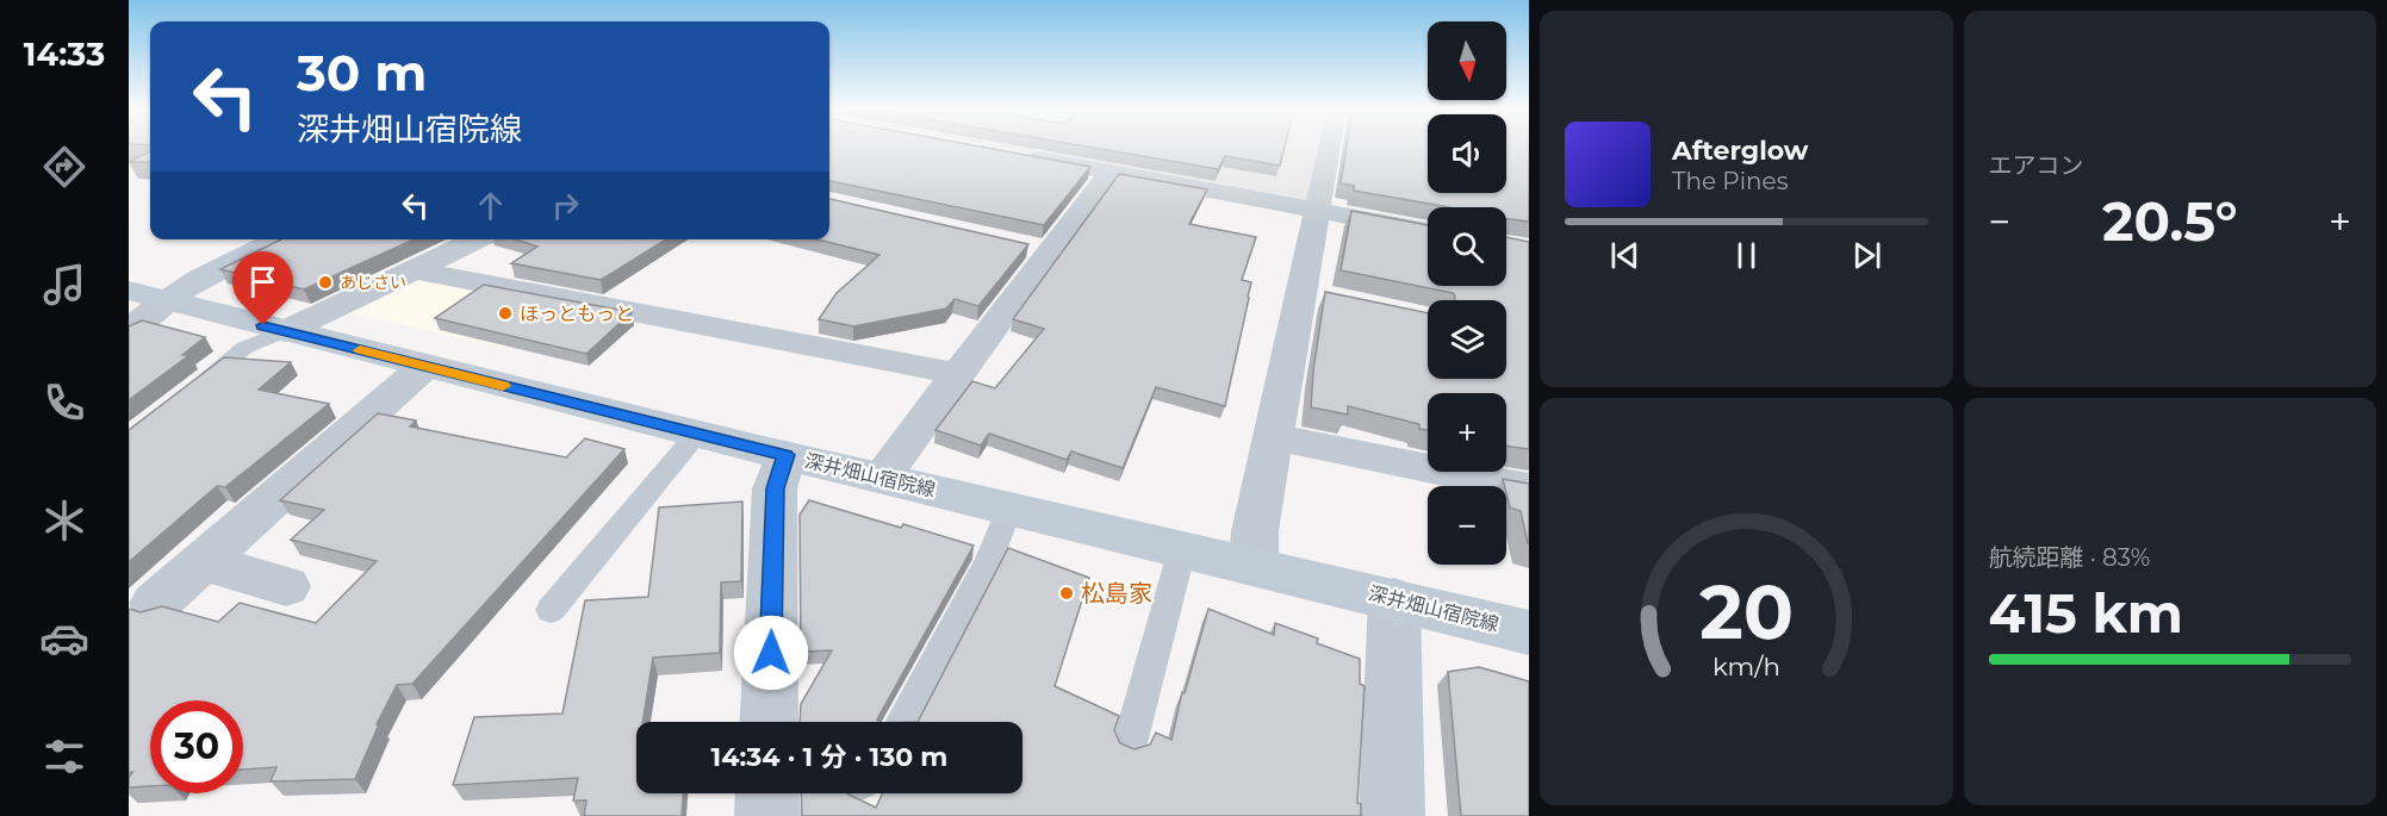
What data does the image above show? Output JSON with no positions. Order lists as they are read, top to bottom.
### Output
{
  "streets": {
    "main road": ["深井畑山宿院線"]
  },
  "places": ["あじさい", "ほっともっと", "松島家"],
  "north": "bottom",
  "page": {
    "tabs": "14:33",
    "tile": [
      "エアコン",
      ["航続距離 · 83%", "415 km"]
    ],
    "map_buttons": ["+", "−"],
    "turn": ["30 m", "深井畑山宿院線"],
    "song": ["Afterglow", "The Pines"],
    "heat": ["−", "20.5°", "+"],
    "limit": "30",
    "trip": "14:34 · 1 分 · 130 m",
    "gauge": ["20", "km/h"]
  }
}
